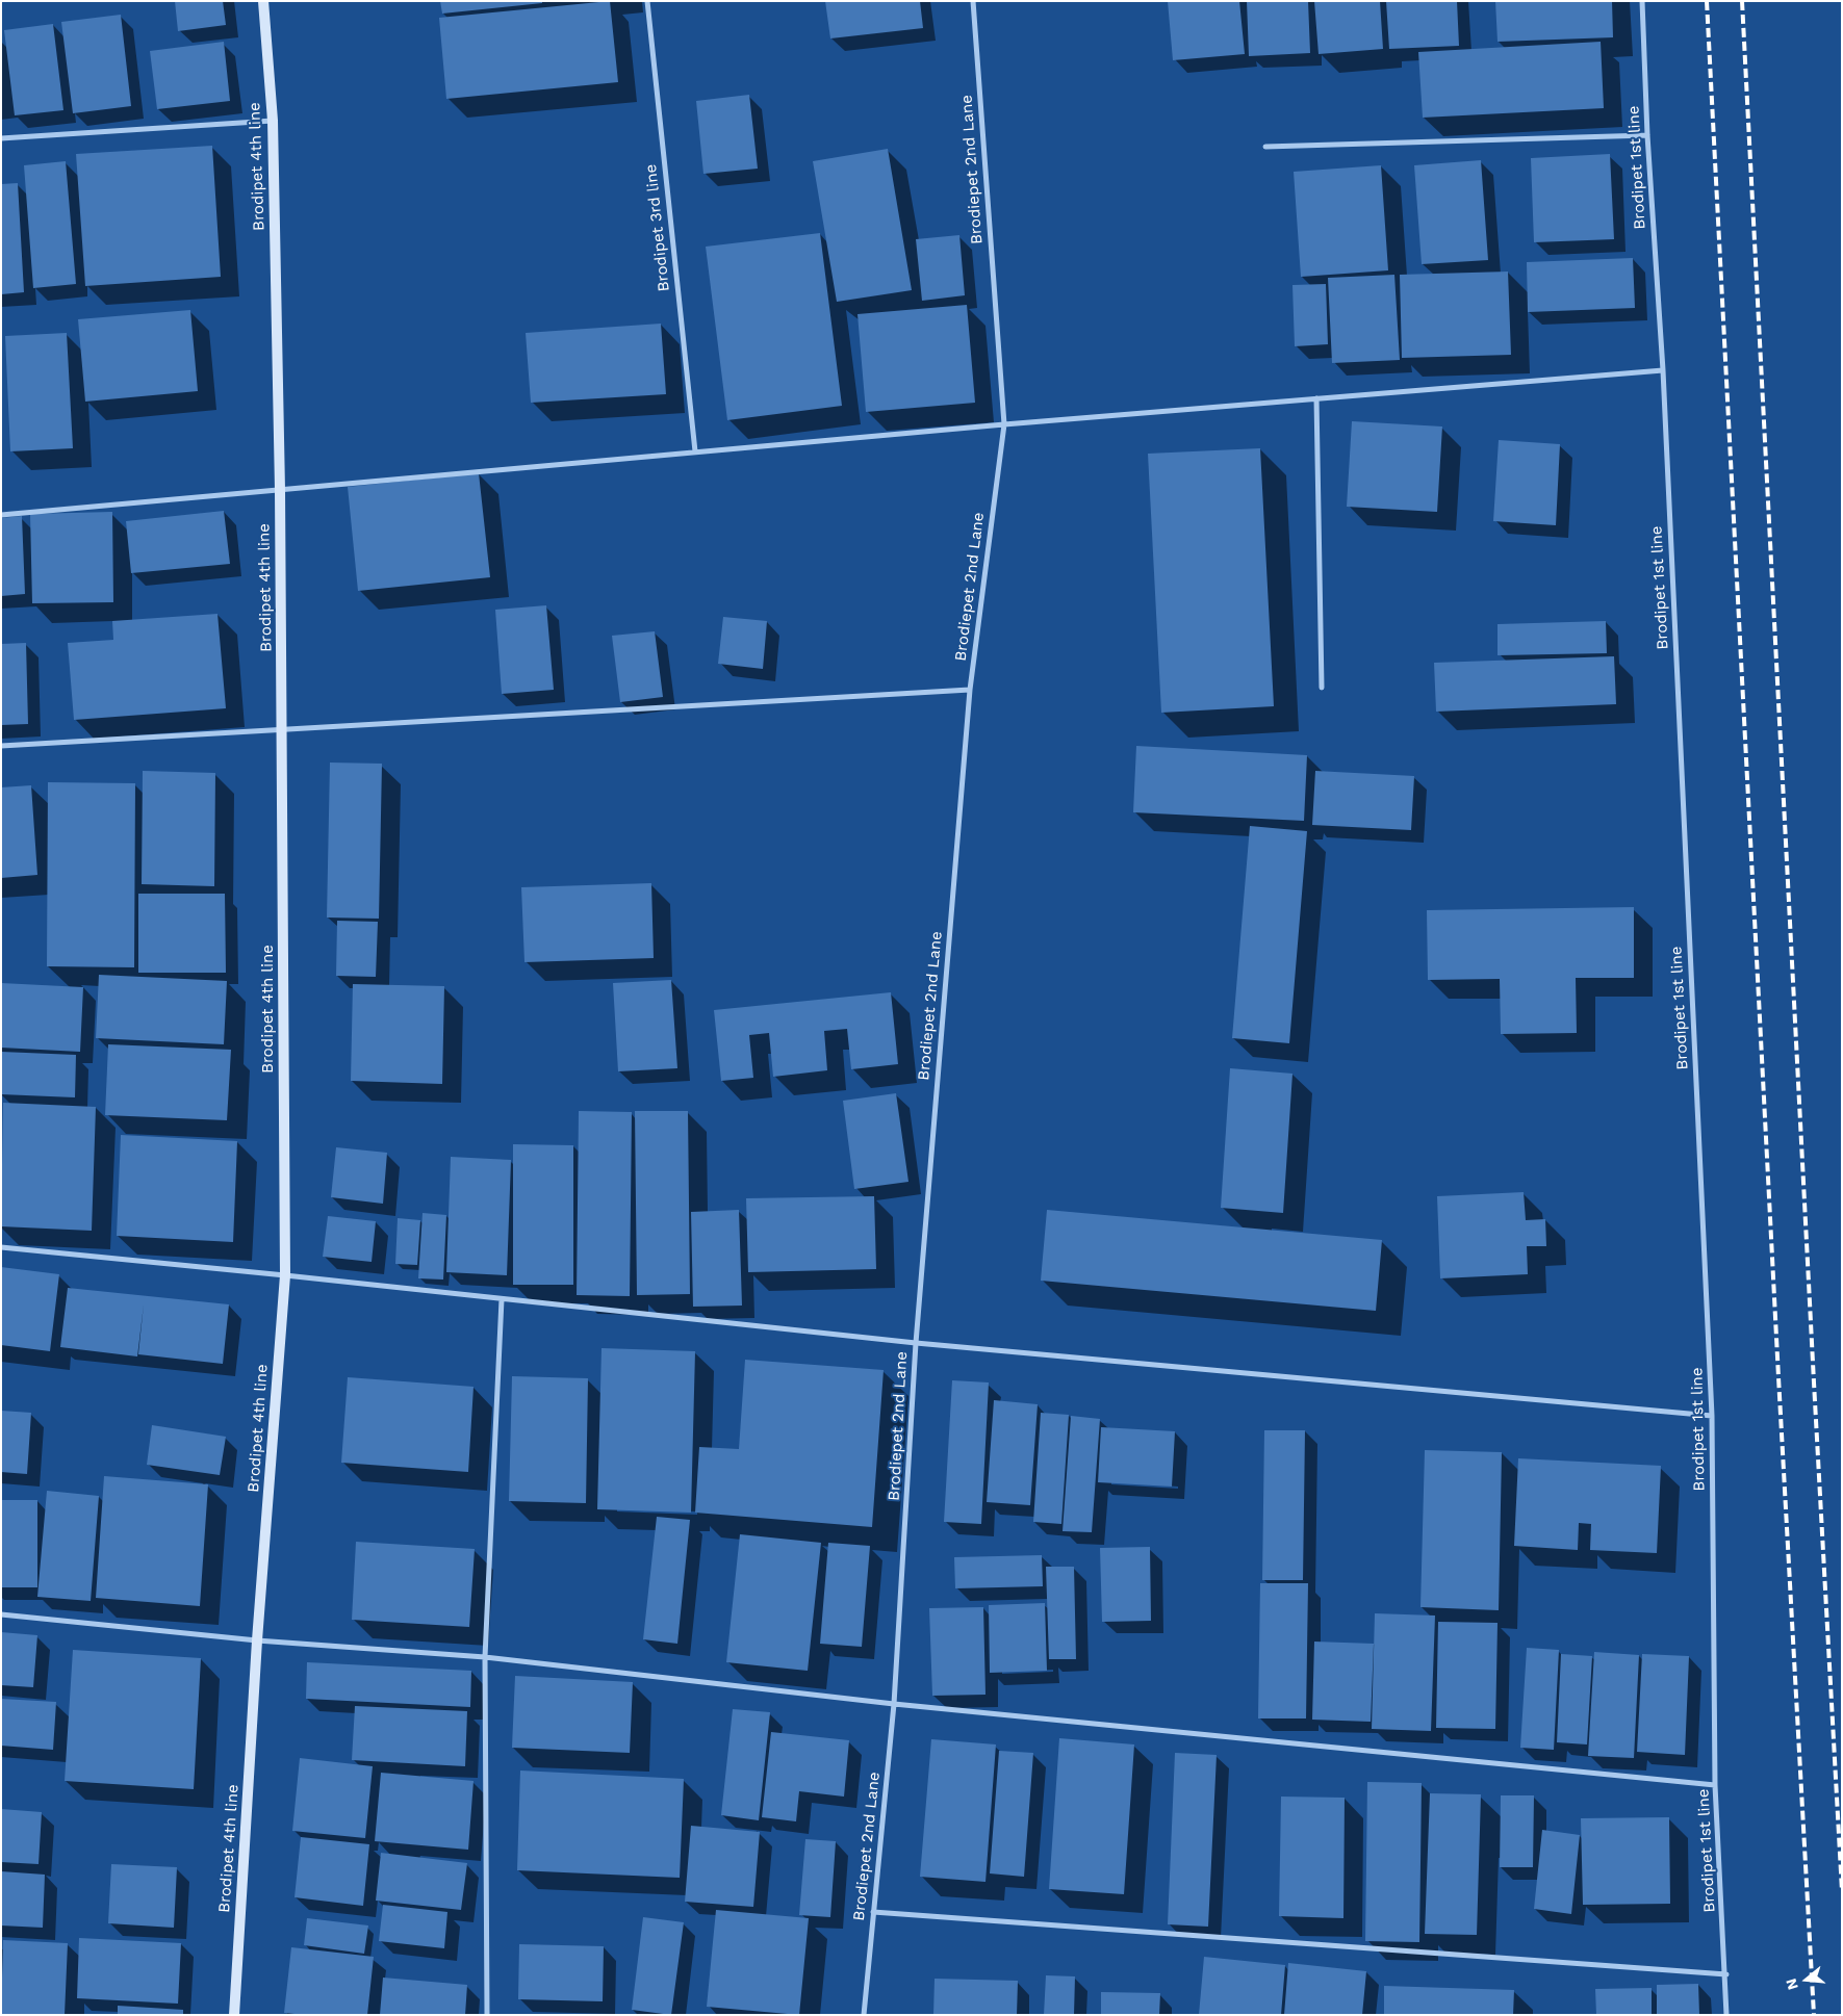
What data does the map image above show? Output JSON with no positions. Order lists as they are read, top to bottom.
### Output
{
  "streets": {
    "street": [
      "Brodipet 4th line",
      "Brodipet 1st line",
      "Brodiepet 2nd Lane",
      "Brodipet 3rd line"
    ]
  },
  "north": "left"
}
